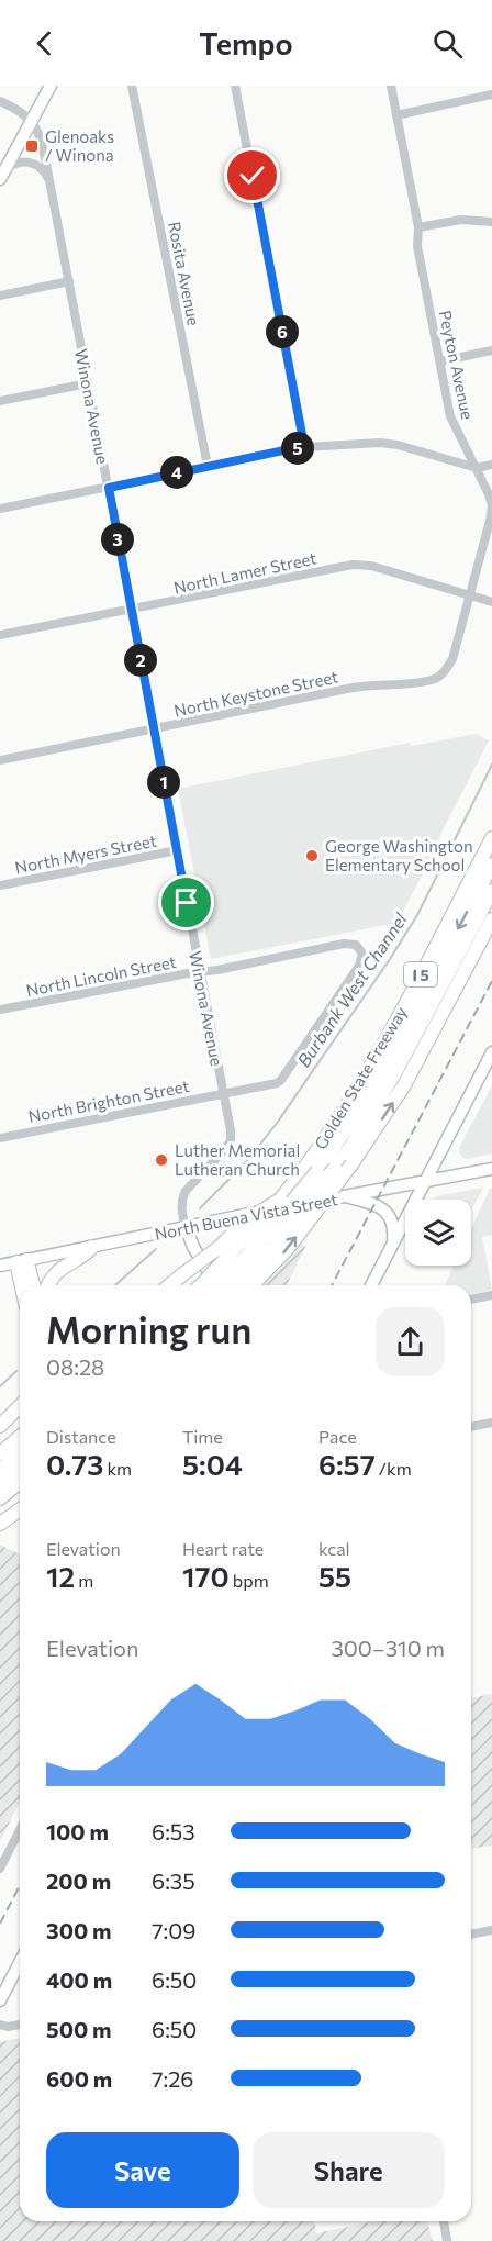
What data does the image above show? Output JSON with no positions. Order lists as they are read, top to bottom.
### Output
{
  "streets": {
    "highway": ["I 5", "Golden State Freeway"],
    "main road": ["Winona Avenue", "North Buena Vista Street"],
    "street": [
      "Rosita Avenue",
      "Peyton Avenue",
      "North Lamer Street",
      "North Keystone Street",
      "North Myers Street",
      "North Lincoln Street",
      "North Brighton Street"
    ]
  },
  "crossings": [
    ["Peyton Avenue", "North Lamer Street"],
    ["Peyton Avenue", "North Keystone Street"],
    ["Winona Avenue", "North Lamer Street"],
    ["Winona Avenue", "North Keystone Street"],
    ["Winona Avenue", "North Myers Street"],
    ["Winona Avenue", "North Lincoln Street"],
    ["Winona Avenue", "North Brighton Street"],
    ["Winona Avenue", "North Buena Vista Street"],
    ["North Lincoln Street", "North Brighton Street"]
  ],
  "water": ["Burbank West Channel"],
  "places": {
    "transit": ["Glenoaks / Winona"],
    "other": ["George Washington Elementary School", "Luther Memorial Lutheran Church"]
  },
  "page": {
    "header": "Tempo",
    "pins": [
      "6",
      "5",
      "4",
      "3",
      "2",
      "1"
    ],
    "heading": ["Morning run", "08:28"],
    "stats": [
      ["Distance", "0.73 km"],
      ["Time", "5:04"],
      ["Pace", "6:57 /km"],
      ["Elevation", "12 m"],
      ["Heart rate", "170 bpm"],
      ["kcal", "55"]
    ],
    "chart": ["Elevation", "300–310 m"],
    "list": [
      {
        "name": "100 m",
        "note": "6:53"
      },
      {
        "name": "200 m",
        "note": "6:35"
      },
      {
        "name": "300 m",
        "note": "7:09"
      },
      {
        "name": "400 m",
        "note": "6:50"
      },
      {
        "name": "500 m",
        "note": "6:50"
      },
      {
        "name": "600 m",
        "note": "7:26"
      }
    ],
    "buttons": ["Save", "Share"]
  }
}
